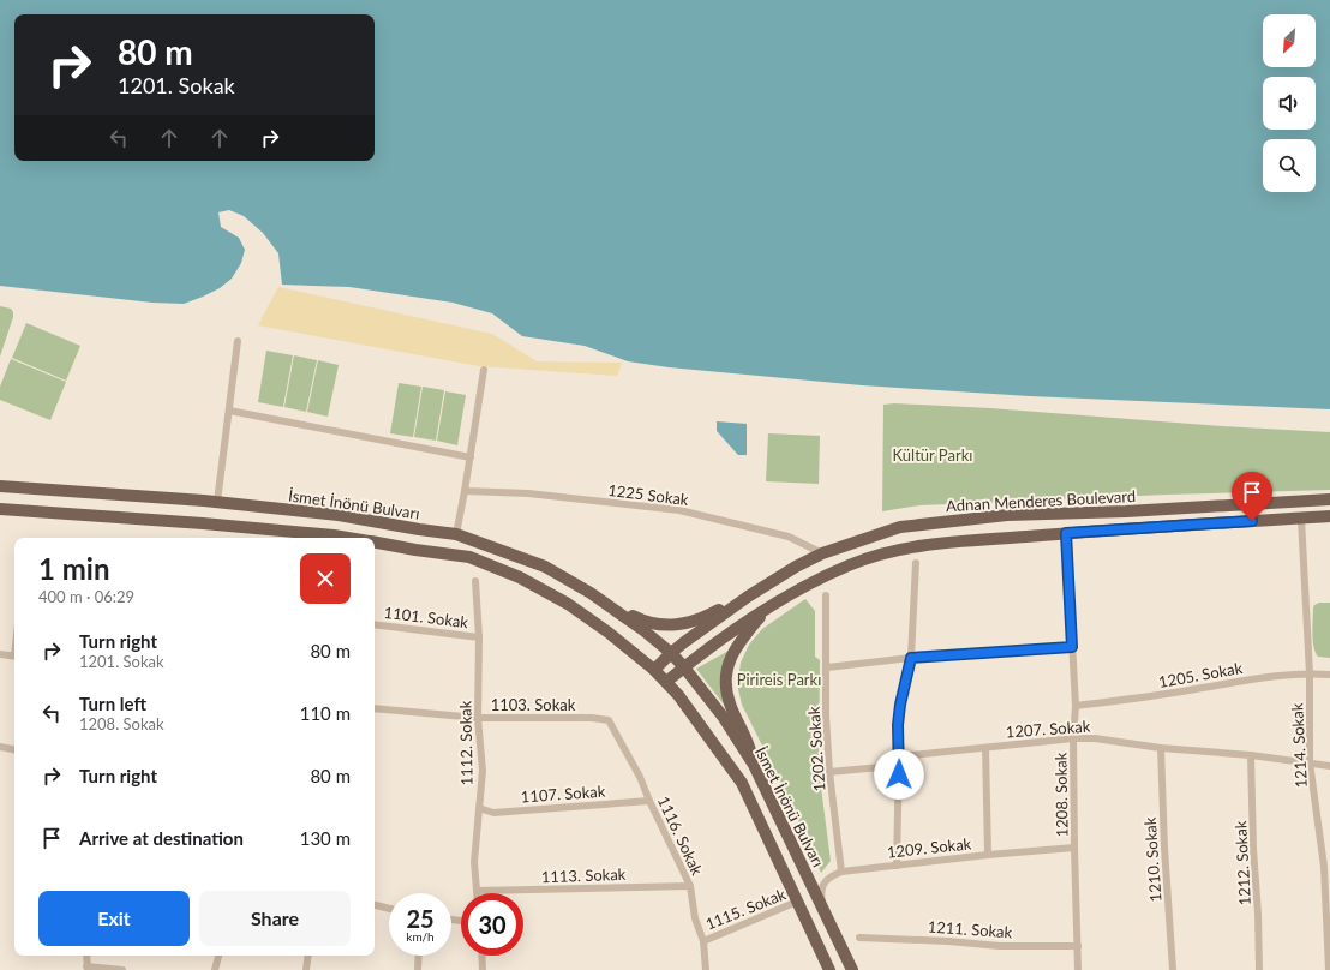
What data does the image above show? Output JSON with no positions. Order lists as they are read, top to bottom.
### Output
{
  "streets": {
    "main road": ["Adnan Menderes Boulevard", "İsmet İnönü Bulvarı"],
    "street": [
      "1225 Sokak",
      "1101. Sokak",
      "1205. Sokak",
      "1103. Sokak",
      "1207. Sokak",
      "1112. Sokak",
      "1214. Sokak",
      "1202. Sokak",
      "1107. Sokak",
      "1208. Sokak",
      "1116. Sokak",
      "1209. Sokak",
      "1210. Sokak",
      "1212. Sokak",
      "1113. Sokak",
      "1115. Sokak",
      "1211. Sokak"
    ]
  },
  "crossings": [
    ["1225 Sokak", "Adnan Menderes Boulevard"],
    ["Adnan Menderes Boulevard", "İsmet İnönü Bulvarı"],
    ["Adnan Menderes Boulevard", "1214. Sokak"],
    ["Adnan Menderes Boulevard", "1208. Sokak"],
    ["İsmet İnönü Bulvarı", "1209. Sokak"],
    ["İsmet İnönü Bulvarı", "1115. Sokak"],
    ["1101. Sokak", "1112. Sokak"],
    ["1205. Sokak", "1214. Sokak"],
    ["1205. Sokak", "1208. Sokak"],
    ["1103. Sokak", "1112. Sokak"],
    ["1103. Sokak", "1116. Sokak"],
    ["1207. Sokak", "1214. Sokak"],
    ["1207. Sokak", "1202. Sokak"],
    ["1207. Sokak", "1208. Sokak"],
    ["1207. Sokak", "1210. Sokak"],
    ["1207. Sokak", "1212. Sokak"],
    ["1112. Sokak", "1107. Sokak"],
    ["1112. Sokak", "1113. Sokak"],
    ["1202. Sokak", "1209. Sokak"],
    ["1107. Sokak", "1116. Sokak"],
    ["1208. Sokak", "1209. Sokak"],
    ["1208. Sokak", "1211. Sokak"],
    ["1116. Sokak", "1113. Sokak"],
    ["1116. Sokak", "1115. Sokak"]
  ],
  "parks": ["Kültür Parkı", "Pirireis Parkı"],
  "north": "bottom left",
  "page": {
    "turn": ["80 m", "1201. Sokak"],
    "heading": ["1 min", "400 m · 06:29"],
    "list": [
      {
        "name": "Turn right",
        "note": "1201. Sokak",
        "value": "80 m"
      },
      {
        "name": "Turn left",
        "note": "1208. Sokak",
        "value": "110 m"
      },
      {
        "name": "Turn right",
        "value": "80 m"
      },
      {
        "name": "Arrive at destination",
        "value": "130 m"
      }
    ],
    "buttons": ["Exit", "Share"],
    "speed": "25 km/h",
    "limit": "30"
  }
}
